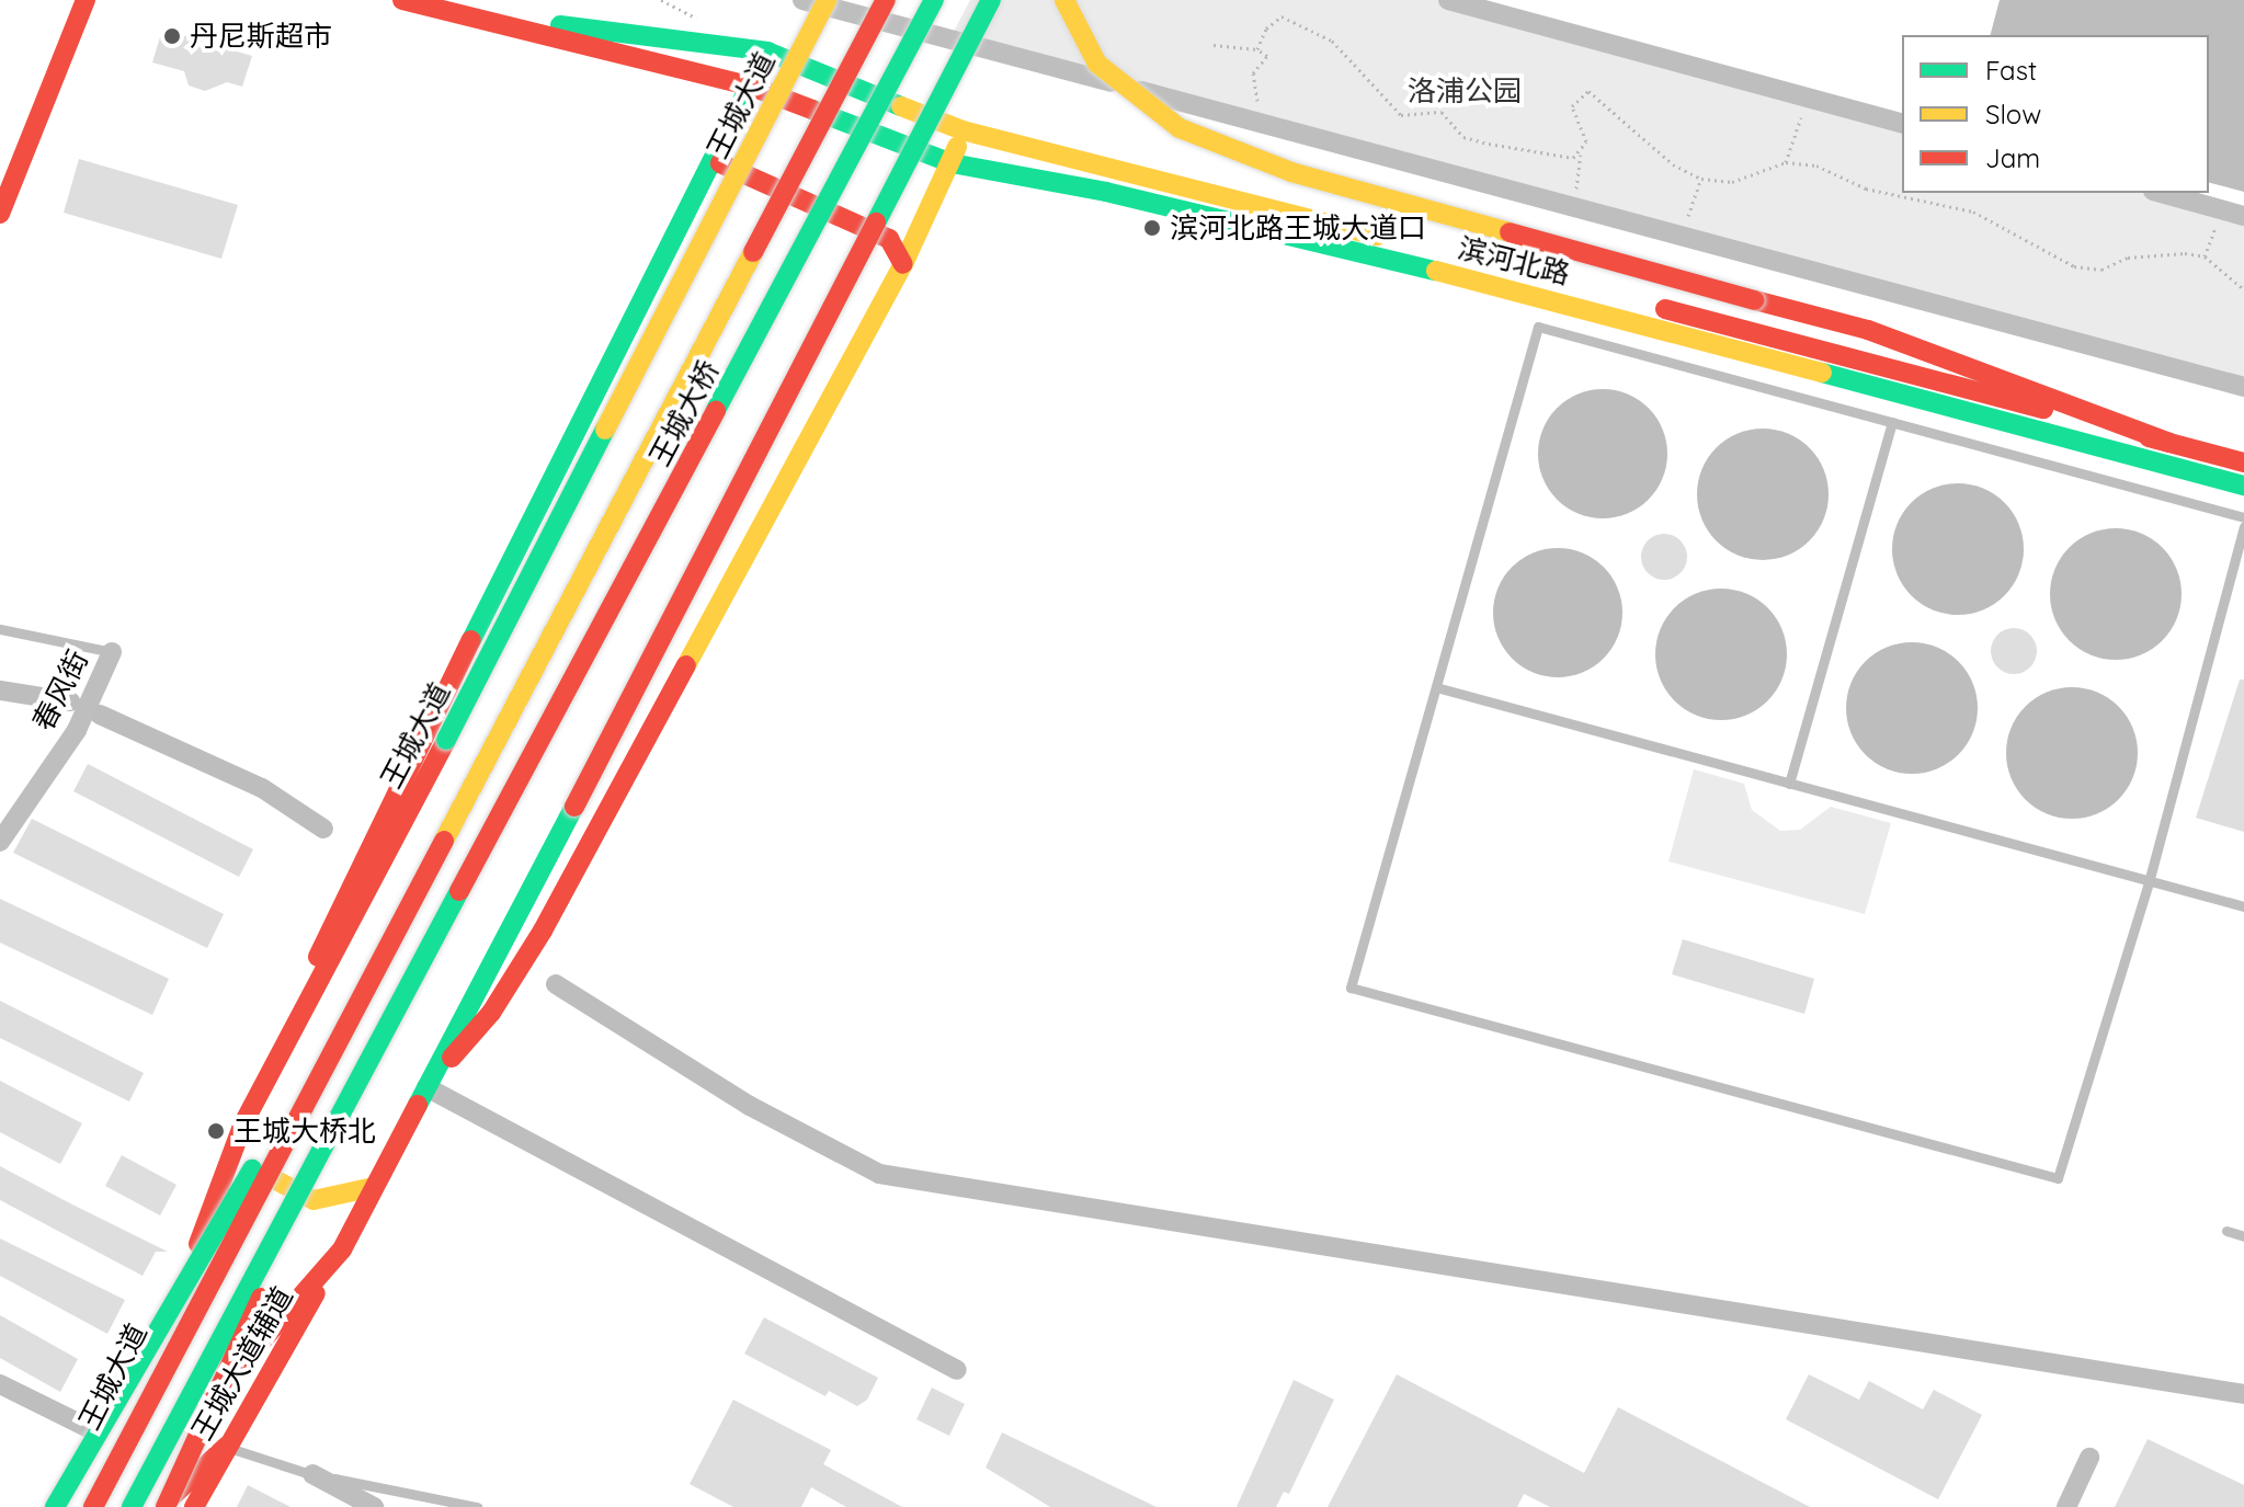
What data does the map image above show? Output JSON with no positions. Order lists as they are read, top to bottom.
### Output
{
  "streets": {
    "main road": [
      "王城大道",
      "滨河北路",
      "王城大桥",
      "王城大道辅道"
    ],
    "street": ["春风街"]
  },
  "crossings": [
    ["王城大道", "王城大桥"]
  ],
  "parks": ["洛浦公园"],
  "places": ["丹尼斯超市", "滨河北路王城大道口", "王城大桥北"],
  "legend": ["Fast", "Slow", "Jam"]
}
